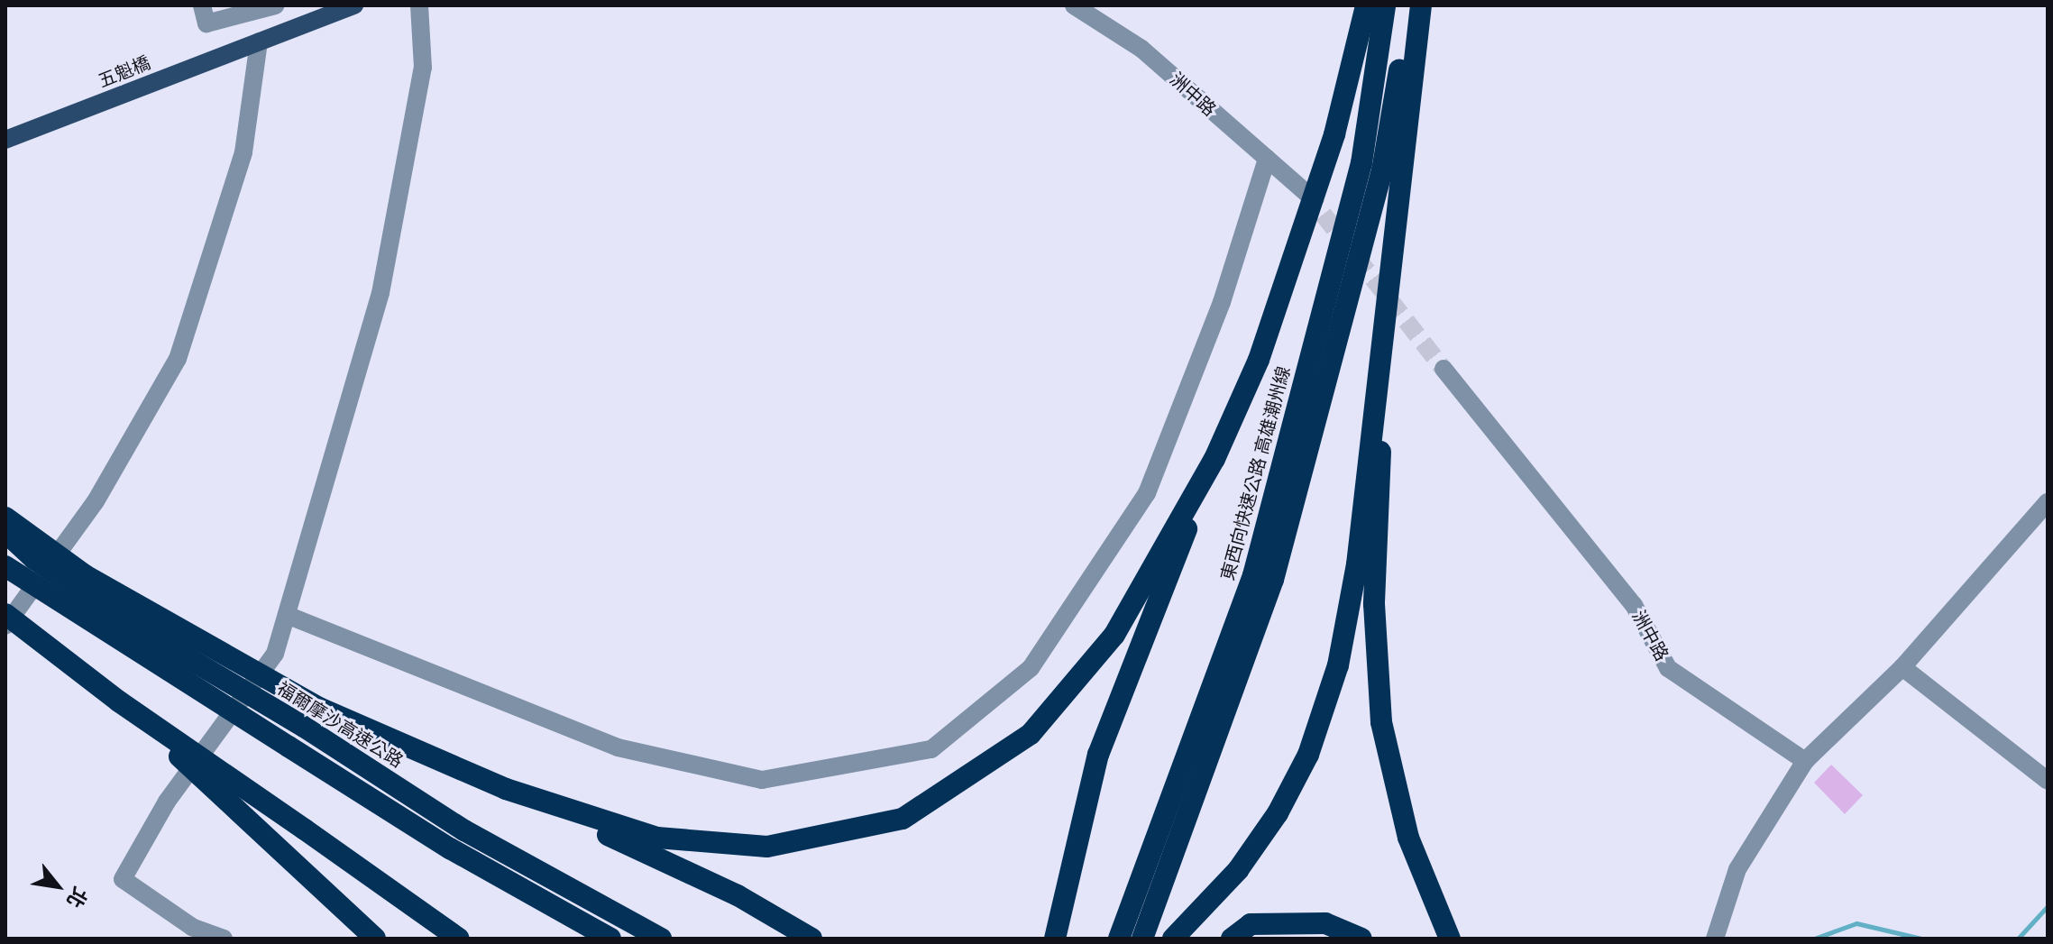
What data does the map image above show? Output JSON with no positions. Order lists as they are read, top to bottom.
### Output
{
  "streets": {
    "highway": ["東西向快速公路 高雄潮州線", "福爾摩沙高速公路"],
    "main road": ["五魁橋"],
    "street": ["洲中路"]
  },
  "north": "bottom right"
}
